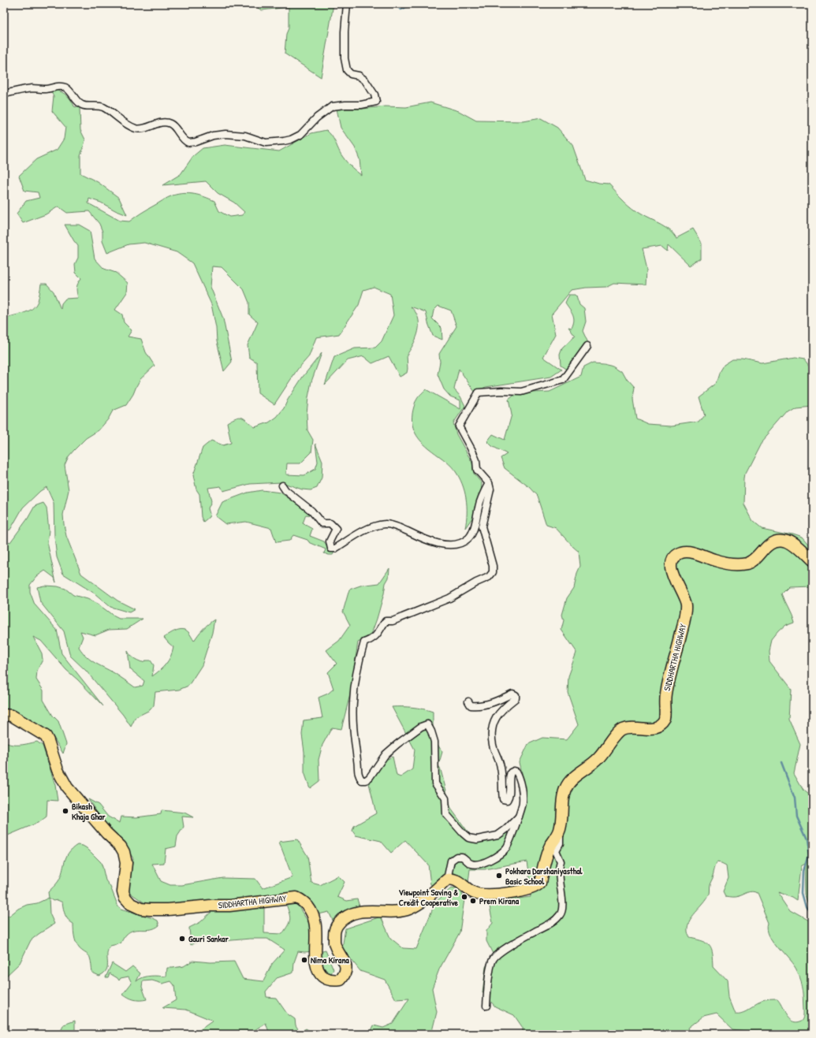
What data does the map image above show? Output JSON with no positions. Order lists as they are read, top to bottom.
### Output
{
  "streets": {
    "highway": ["SIDDHARTHA HIGHWAY"]
  },
  "places": [
    "Bikash Khaja Ghar",
    "Pokhara Darshaniyasthal Basic School",
    "Viewpoint Saving & Credit Cooperative",
    "Prem Kirana",
    "Gauri Sankar",
    "Nima Kirana"
  ]
}
